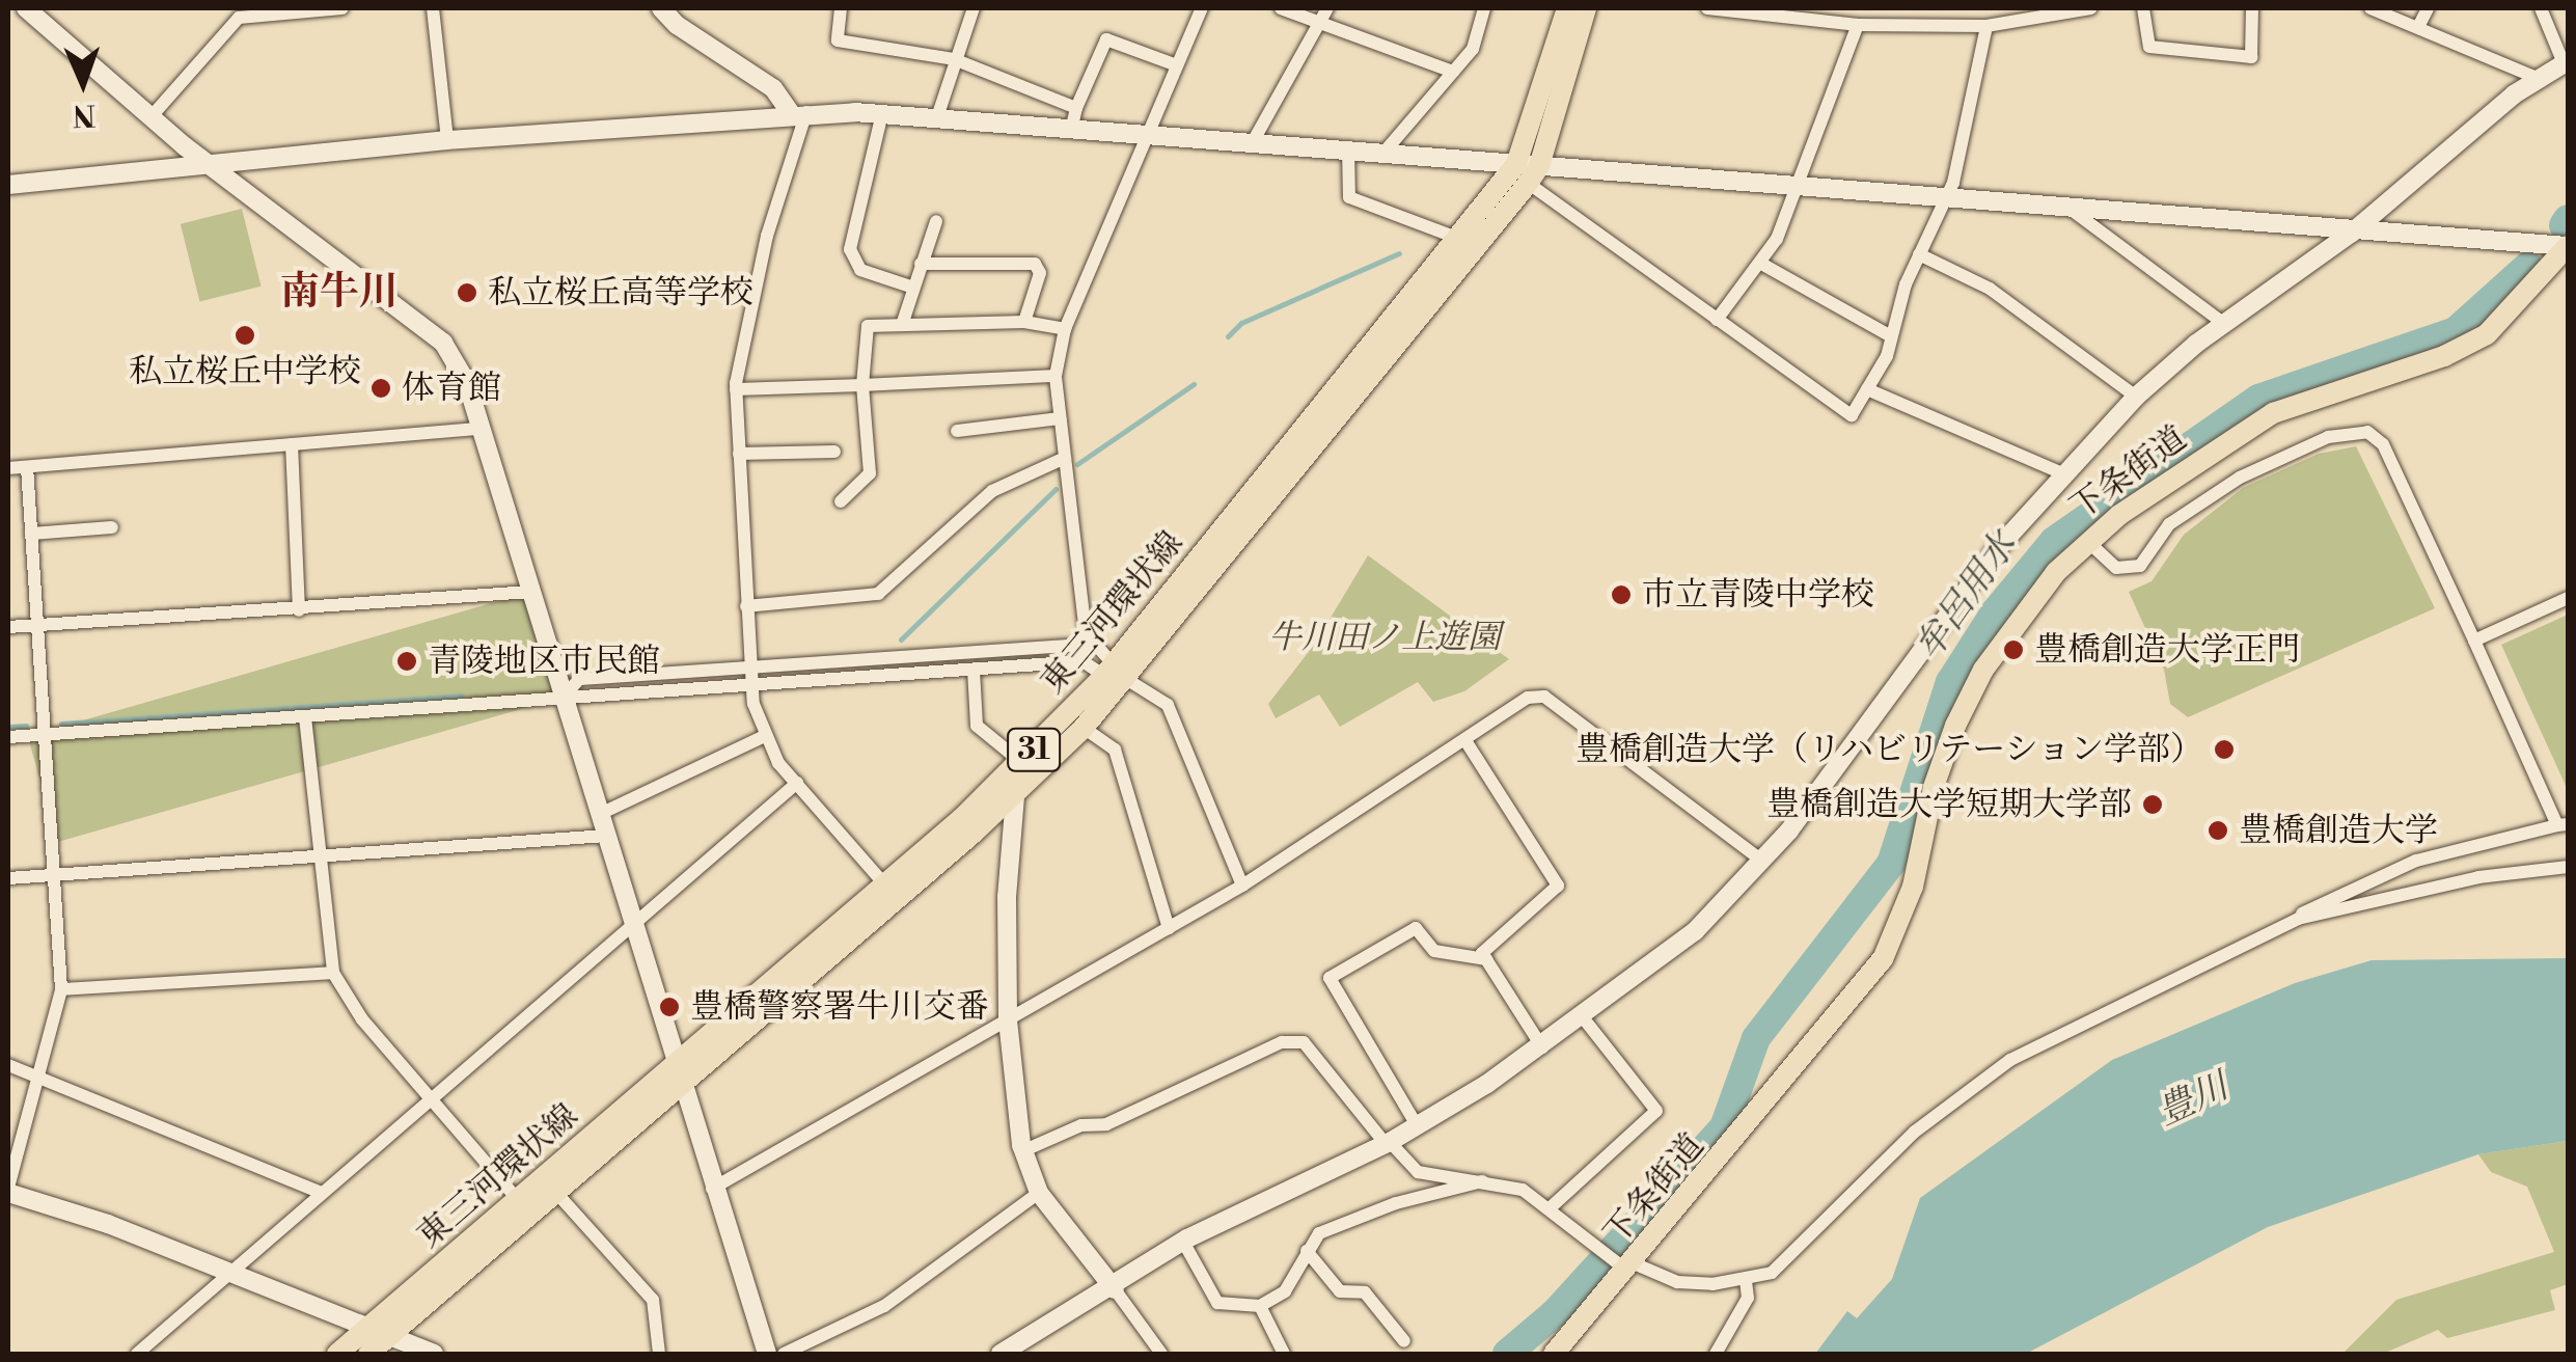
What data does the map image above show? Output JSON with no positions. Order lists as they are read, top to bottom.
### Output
{
  "streets": {
    "main road": ["下条街道", "東三河環状線", "31"]
  },
  "districts": ["南牛川"],
  "water": ["牟呂用水", "豊川"],
  "parks": ["牛川田ノ上遊園"],
  "places": [
    "私立桜丘高等学校",
    "私立桜丘中学校",
    "体育館",
    "市立青陵中学校",
    "豊橋創造大学正門",
    "青陵地区市民館",
    "豊橋創造大学（リハビリテーション学部）",
    "豊橋創造大学短期大学部",
    "豊橋創造大学",
    "豊橋警察署牛川交番"
  ],
  "north": "bottom"
}
